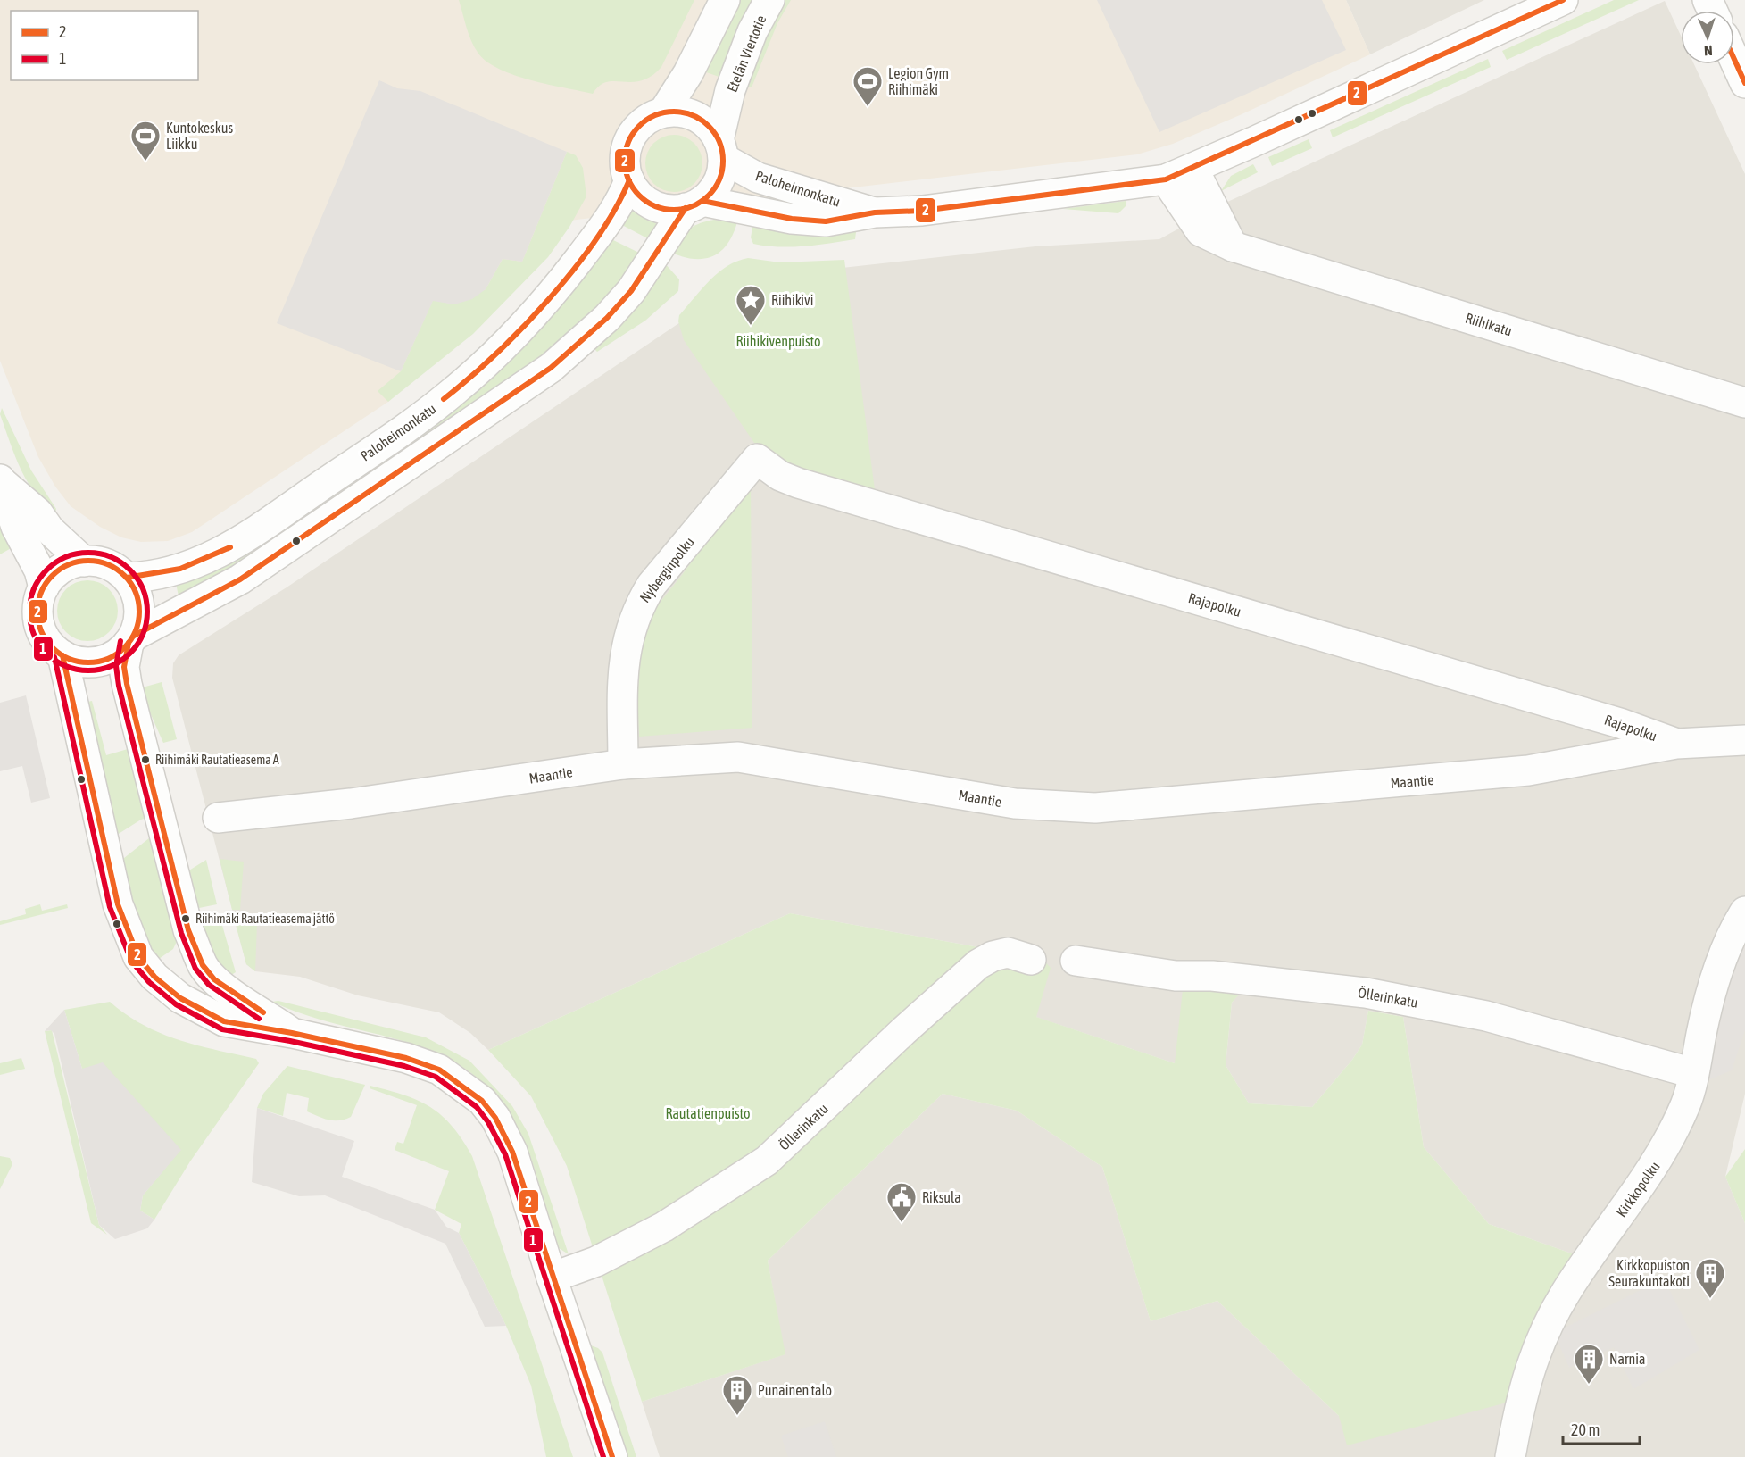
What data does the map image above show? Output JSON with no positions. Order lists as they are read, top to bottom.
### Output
{
  "streets": {
    "street": [
      "Etelän Viertotie",
      "Paloheimonkatu",
      "Riihikatu",
      "Nyberginpolku",
      "Rajapolku",
      "Maantie",
      "Öllerinkatu",
      "Kirkkopolku"
    ]
  },
  "crossings": [
    ["Etelän Viertotie", "Paloheimonkatu"],
    ["Paloheimonkatu", "Riihikatu"],
    ["Nyberginpolku", "Rajapolku"],
    ["Nyberginpolku", "Maantie"],
    ["Rajapolku", "Maantie"],
    ["Öllerinkatu", "Kirkkopolku"]
  ],
  "parks": ["Riihikivenpuisto", "Rautatienpuisto"],
  "places": {
    "sports": ["Legion Gym Riihimäki", "Kuntokeskus Liikku"],
    "place": ["Riihikivi"],
    "other": ["Riihimäki Rautatieasema A", "Riihimäki Rautatieasema jättö"],
    "public building": ["Riksula"],
    "building": ["Kirkkopuiston Seurakuntakoti", "Narnia", "Punainen talo"]
  },
  "lines": ["transit line 2", "transit line 1"],
  "legend": ["2", "1"],
  "scale_bar": "20 m",
  "north": "bottom"
}
